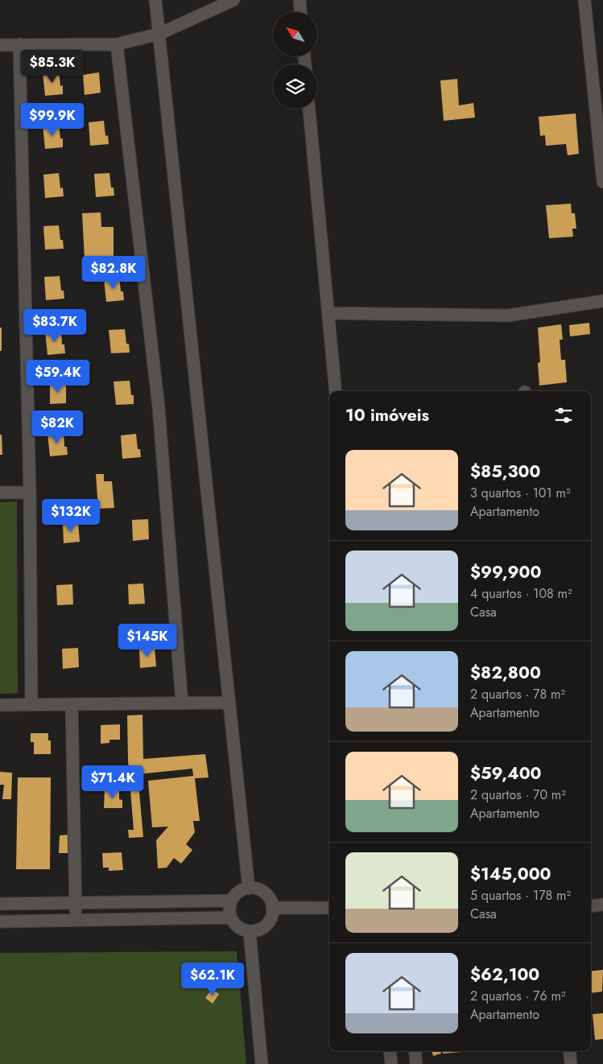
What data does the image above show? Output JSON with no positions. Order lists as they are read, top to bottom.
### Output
{
  "north": "top left",
  "page": {
    "price": [
      "$85.3K",
      "$99.9K",
      "$82.8K",
      "$83.7K",
      "$59.4K",
      "$82K",
      "$132K",
      "$145K",
      "$71.4K",
      "$62.1K"
    ],
    "heading": "10 imóveis",
    "list": [
      {
        "name": "$85,300",
        "note": "3 quartos · 101 m² · Apartamento"
      },
      {
        "name": "$99,900",
        "note": "4 quartos · 108 m² · Casa"
      },
      {
        "name": "$82,800",
        "note": "2 quartos · 78 m² · Apartamento"
      },
      {
        "name": "$59,400",
        "note": "2 quartos · 70 m² · Apartamento"
      },
      {
        "name": "$145,000",
        "note": "5 quartos · 178 m² · Casa"
      },
      {
        "name": "$62,100",
        "note": "2 quartos · 76 m² · Apartamento"
      }
    ]
  }
}
